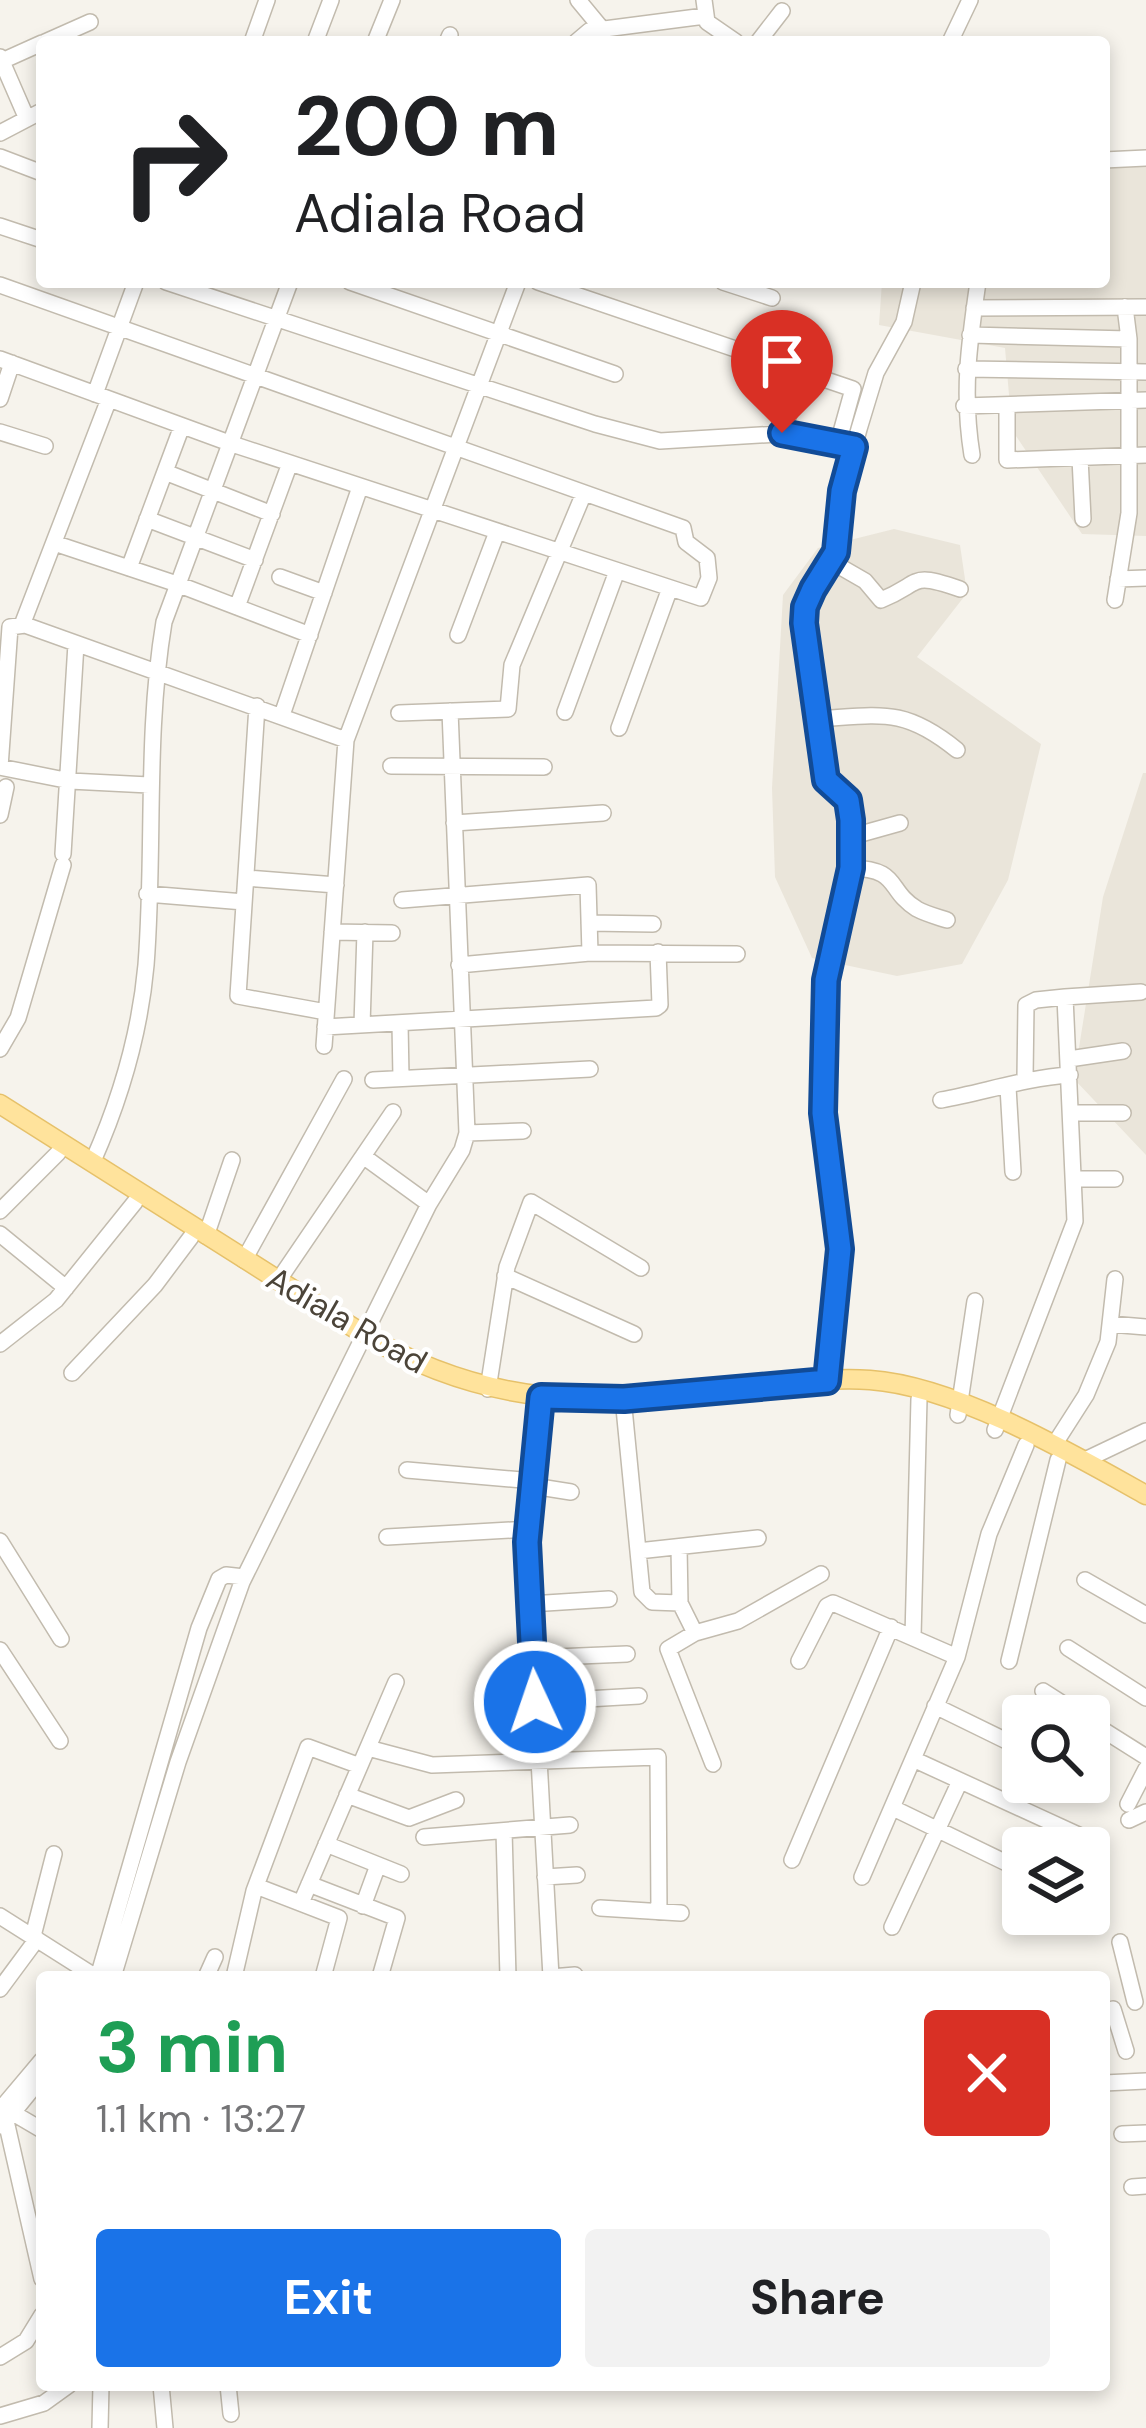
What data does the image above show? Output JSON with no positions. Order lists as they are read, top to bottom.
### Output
{
  "streets": {
    "main road": ["Adiala Road"]
  },
  "page": {
    "turn": ["200 m", "Adiala Road"],
    "heading": ["3 min", "1.1 km · 13:27"],
    "buttons": ["Exit", "Share"]
  }
}
